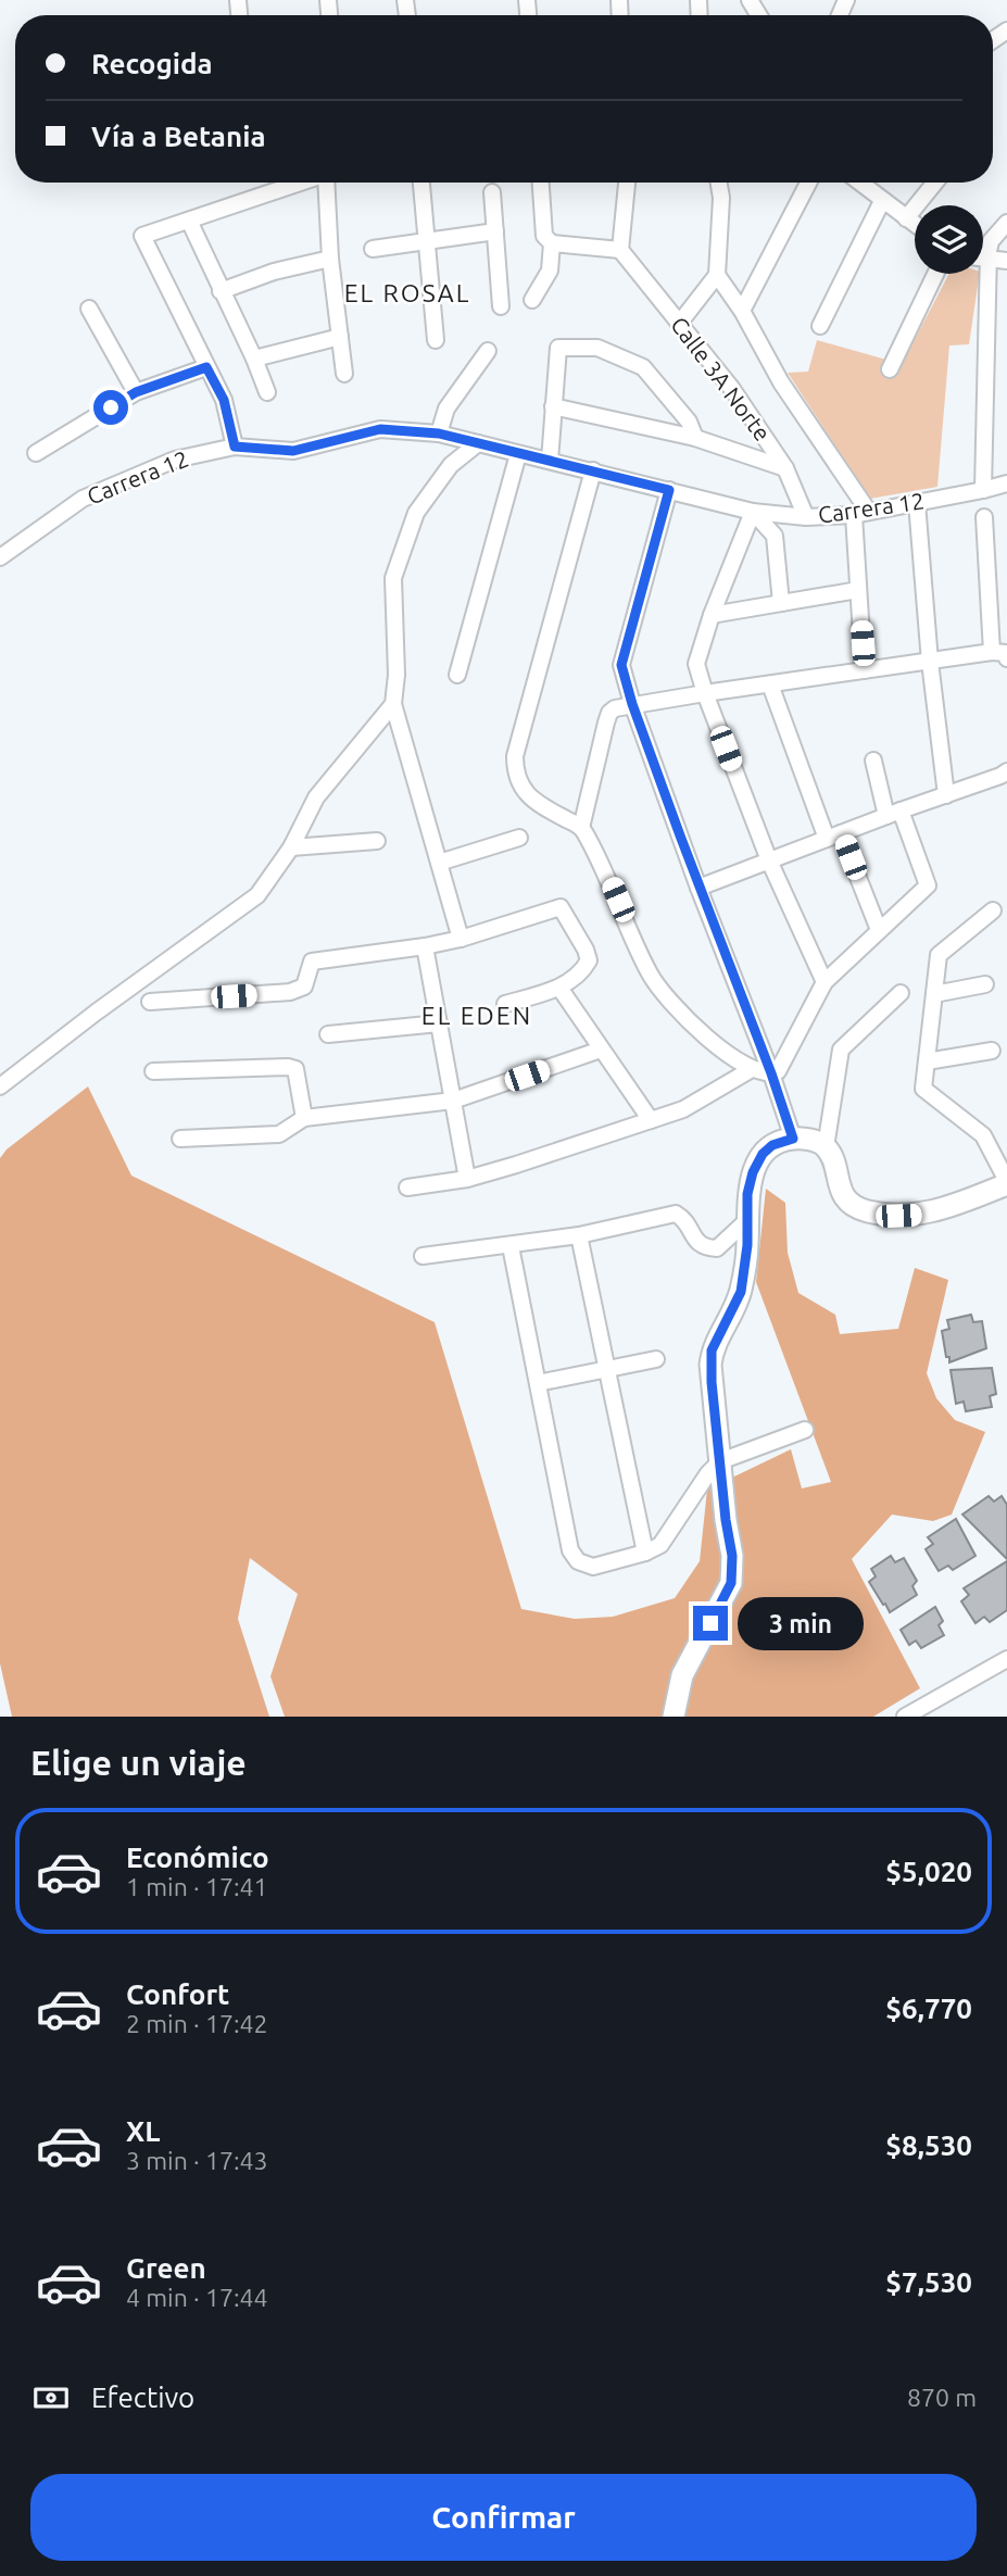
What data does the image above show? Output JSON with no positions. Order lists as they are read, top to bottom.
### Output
{
  "streets": {
    "street": ["Calle 3A Norte", "Carrera 12"]
  },
  "crossings": [
    ["Calle 3A Norte", "Carrera 12"]
  ],
  "districts": ["EL ROSAL", "EL EDEN"],
  "page": {
    "banner": ["Recogida", "Vía a Betania"],
    "bubble": "3 min",
    "heading": "Elige un viaje",
    "list": [
      {
        "name": "Económico",
        "note": "1 min · 17:41",
        "value": "$5,020"
      },
      {
        "name": "Confort",
        "note": "2 min · 17:42",
        "value": "$6,770"
      },
      {
        "name": "XL",
        "note": "3 min · 17:43",
        "value": "$8,530"
      },
      {
        "name": "Green",
        "note": "4 min · 17:44",
        "value": "$7,530"
      }
    ],
    "pay": ["Efectivo", "870 m"],
    "buttons": "Confirmar"
  }
}
